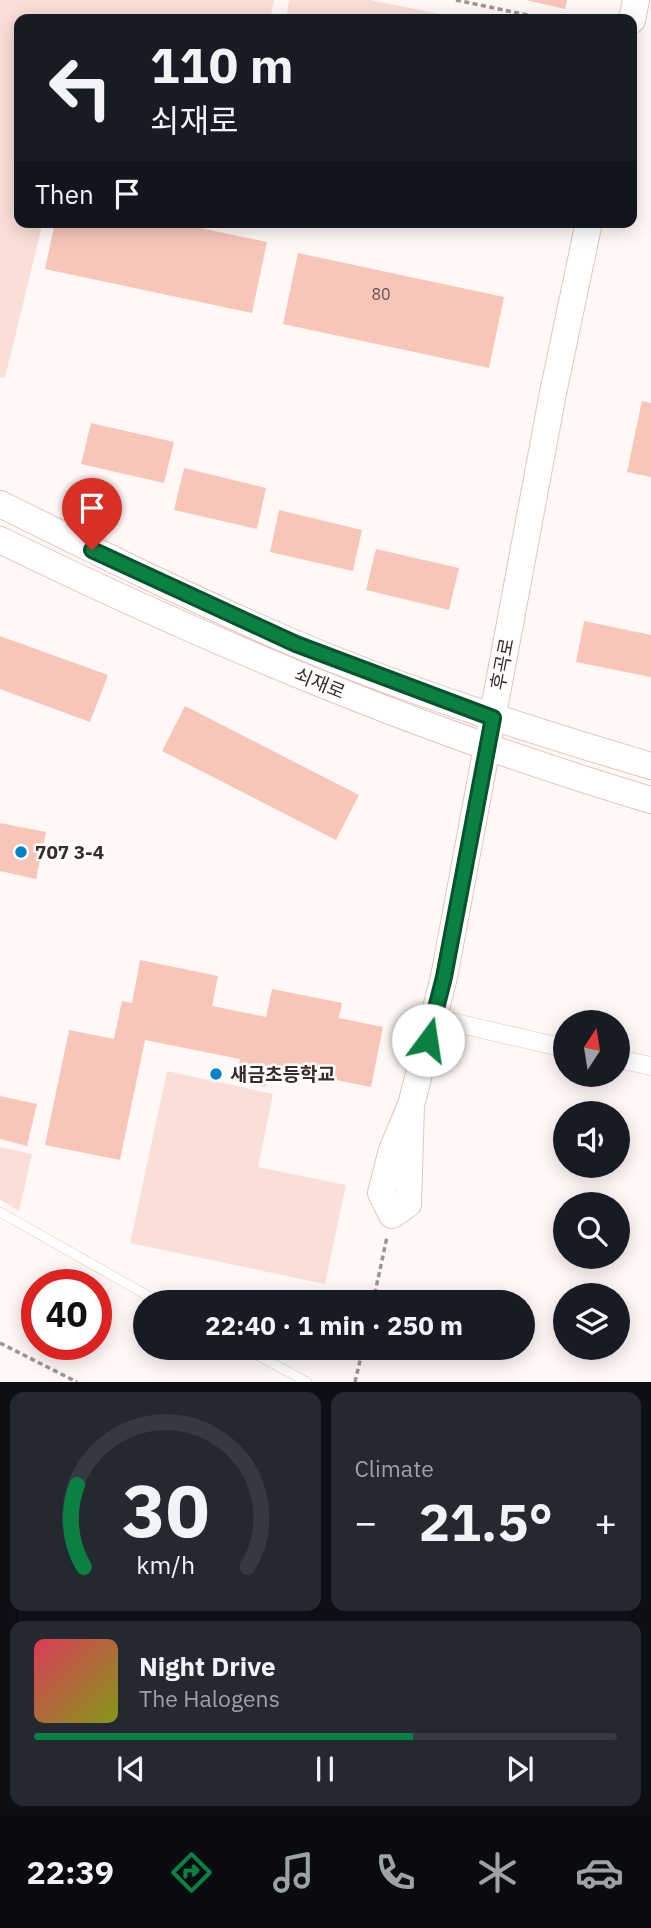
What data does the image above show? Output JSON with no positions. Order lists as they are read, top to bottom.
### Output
{
  "streets": {
    "street": ["후곡로", "쇠재로"]
  },
  "crossings": [
    ["후곡로", "쇠재로"]
  ],
  "places": ["707 3-4", "새금초등학교"],
  "house_numbers": ["80"],
  "north": "top",
  "page": {
    "turn": ["110 m", "쇠재로"],
    "then": "Then",
    "limit": "40",
    "trip": "22:40 · 1 min · 250 m",
    "tile": "Climate",
    "heat": ["−", "21.5°", "+"],
    "song": ["Night Drive", "The Halogens"],
    "tabs": "22:39",
    "gauge": ["30", "km/h"]
  }
}
